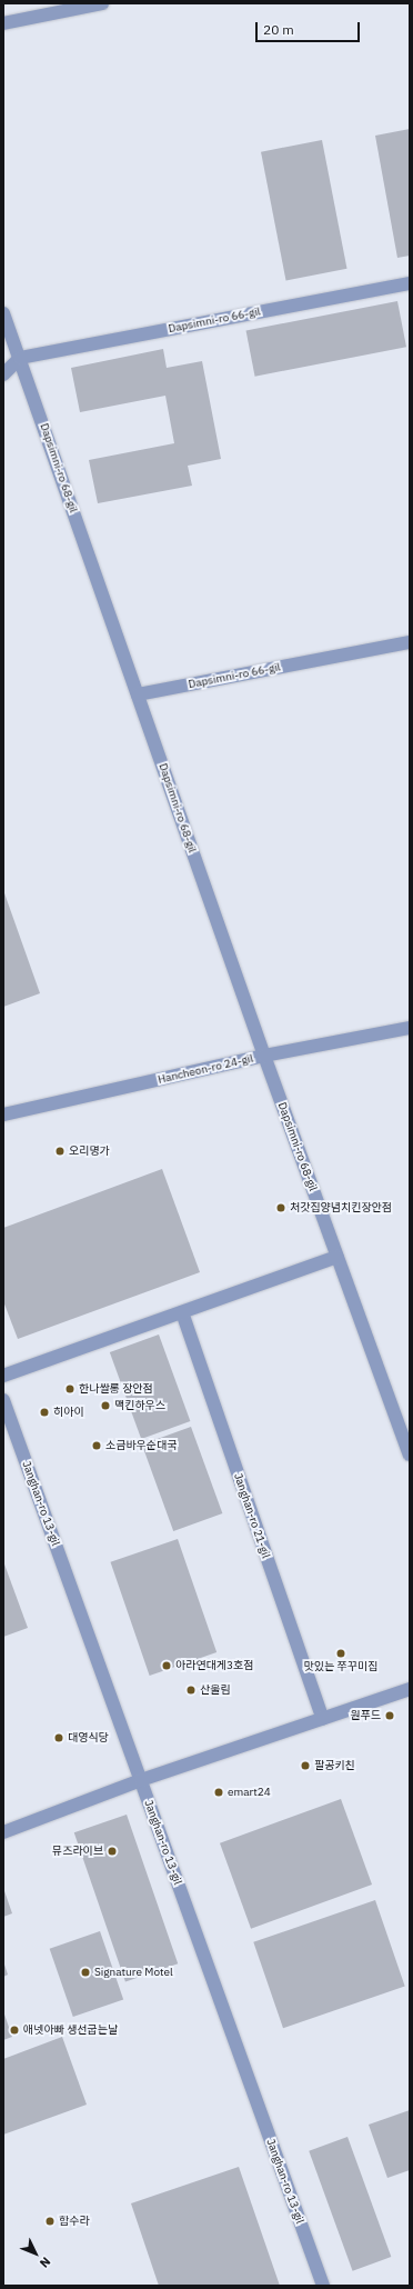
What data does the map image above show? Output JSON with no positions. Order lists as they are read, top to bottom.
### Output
{
  "streets": {
    "street": [
      "Dapsimni-ro 66-gil",
      "Dapsimni-ro 68-gil",
      "Hancheon-ro 24-gil",
      "Janghan-ro 13-gil",
      "Janghan-ro 21-gil"
    ]
  },
  "crossings": [
    ["Dapsimni-ro 66-gil", "Dapsimni-ro 68-gil"],
    ["Dapsimni-ro 68-gil", "Hancheon-ro 24-gil"]
  ],
  "places": [
    "오리명가",
    "처갓집양념치킨장안점",
    "한나쌀롱 장안점",
    "맥킨하우스",
    "히아이",
    "소금바우순대국",
    "맛있는 쭈꾸미집",
    "아라연대게3호점",
    "산울림",
    "원푸드",
    "대영식당",
    "팔공키친",
    "emart24",
    "뮤즈라이브",
    "Signature Motel",
    "애넷아빠 생선굽는날",
    "함수라"
  ],
  "scale_bar": "20 m",
  "north": "bottom right"
}
